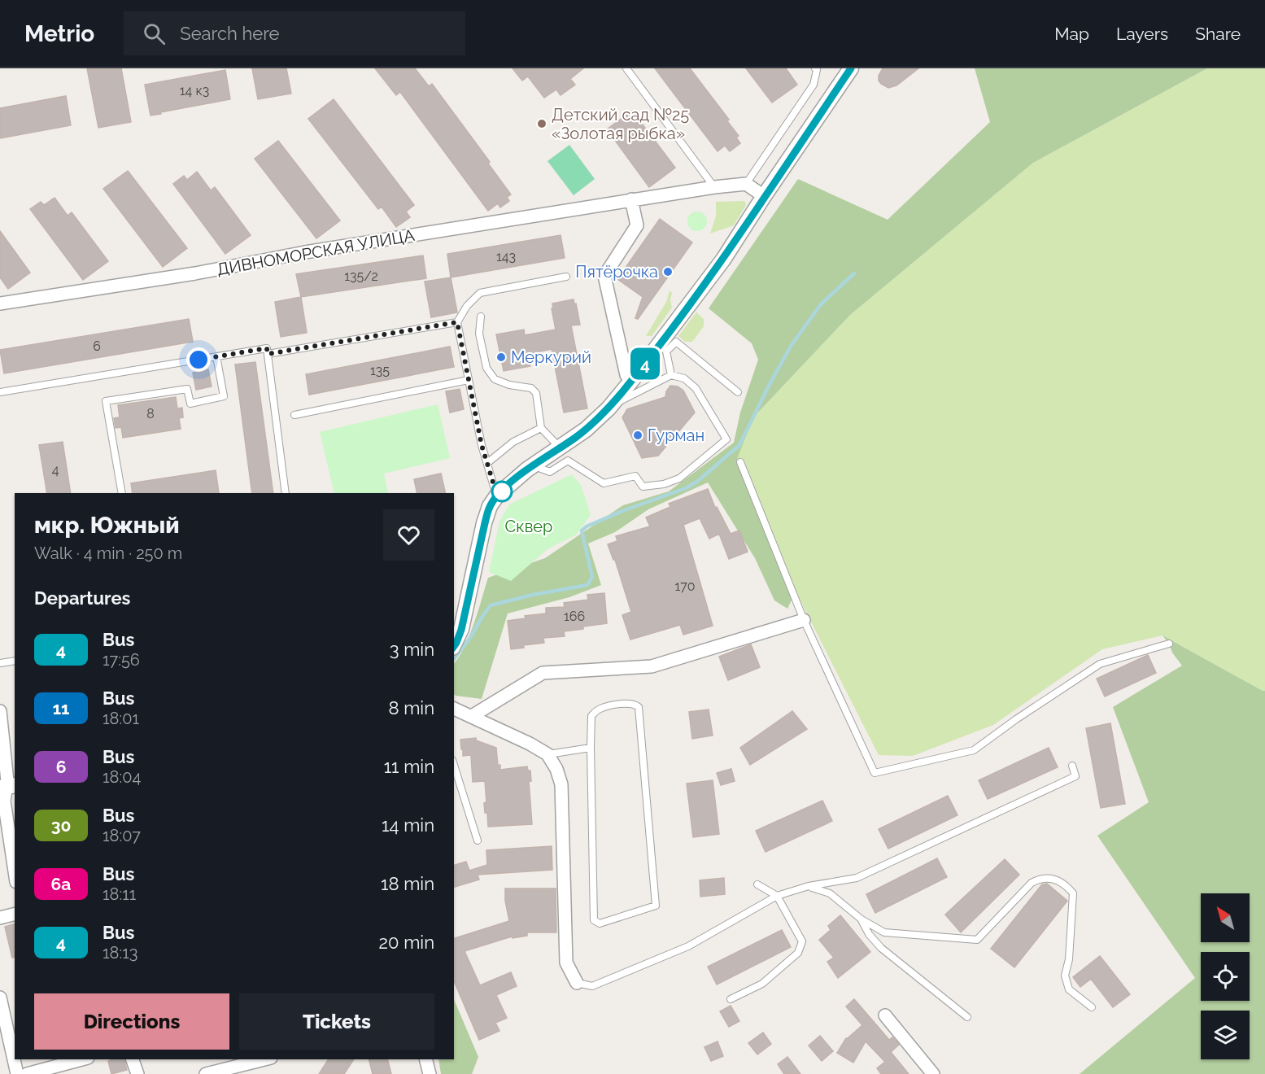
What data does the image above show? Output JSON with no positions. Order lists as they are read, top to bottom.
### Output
{
  "streets": {
    "street": ["ДИВНОМОРСКАЯ УЛИЦА"]
  },
  "parks": ["Сквер"],
  "places": [
    "Детский сад №25 «Золотая рыбка»",
    "Пятёрочка",
    "Меркурий",
    "Гурман"
  ],
  "lines": ["bus line 4"],
  "house_numbers": [
    "14 к3",
    "143",
    "135/2",
    "6",
    "135",
    "8",
    "4",
    "170",
    "166"
  ],
  "north": "top left",
  "page": {
    "header": "Metrio",
    "search": "Search here",
    "nav": ["Map", "Layers", "Share"],
    "on_map": "4",
    "heading": [
      ["мкр. Южный", "Walk · 4 min · 250 m"],
      "Departures"
    ],
    "list": [
      {
        "mark": "4",
        "name": "Bus",
        "note": "17:56",
        "value": "3 min"
      },
      {
        "mark": "11",
        "name": "Bus",
        "note": "18:01",
        "value": "8 min"
      },
      {
        "mark": "6",
        "name": "Bus",
        "note": "18:04",
        "value": "11 min"
      },
      {
        "mark": "30",
        "name": "Bus",
        "note": "18:07",
        "value": "14 min"
      },
      {
        "mark": "6а",
        "name": "Bus",
        "note": "18:11",
        "value": "18 min"
      },
      {
        "mark": "4",
        "name": "Bus",
        "note": "18:13",
        "value": "20 min"
      }
    ],
    "buttons": ["Directions", "Tickets"]
  }
}
